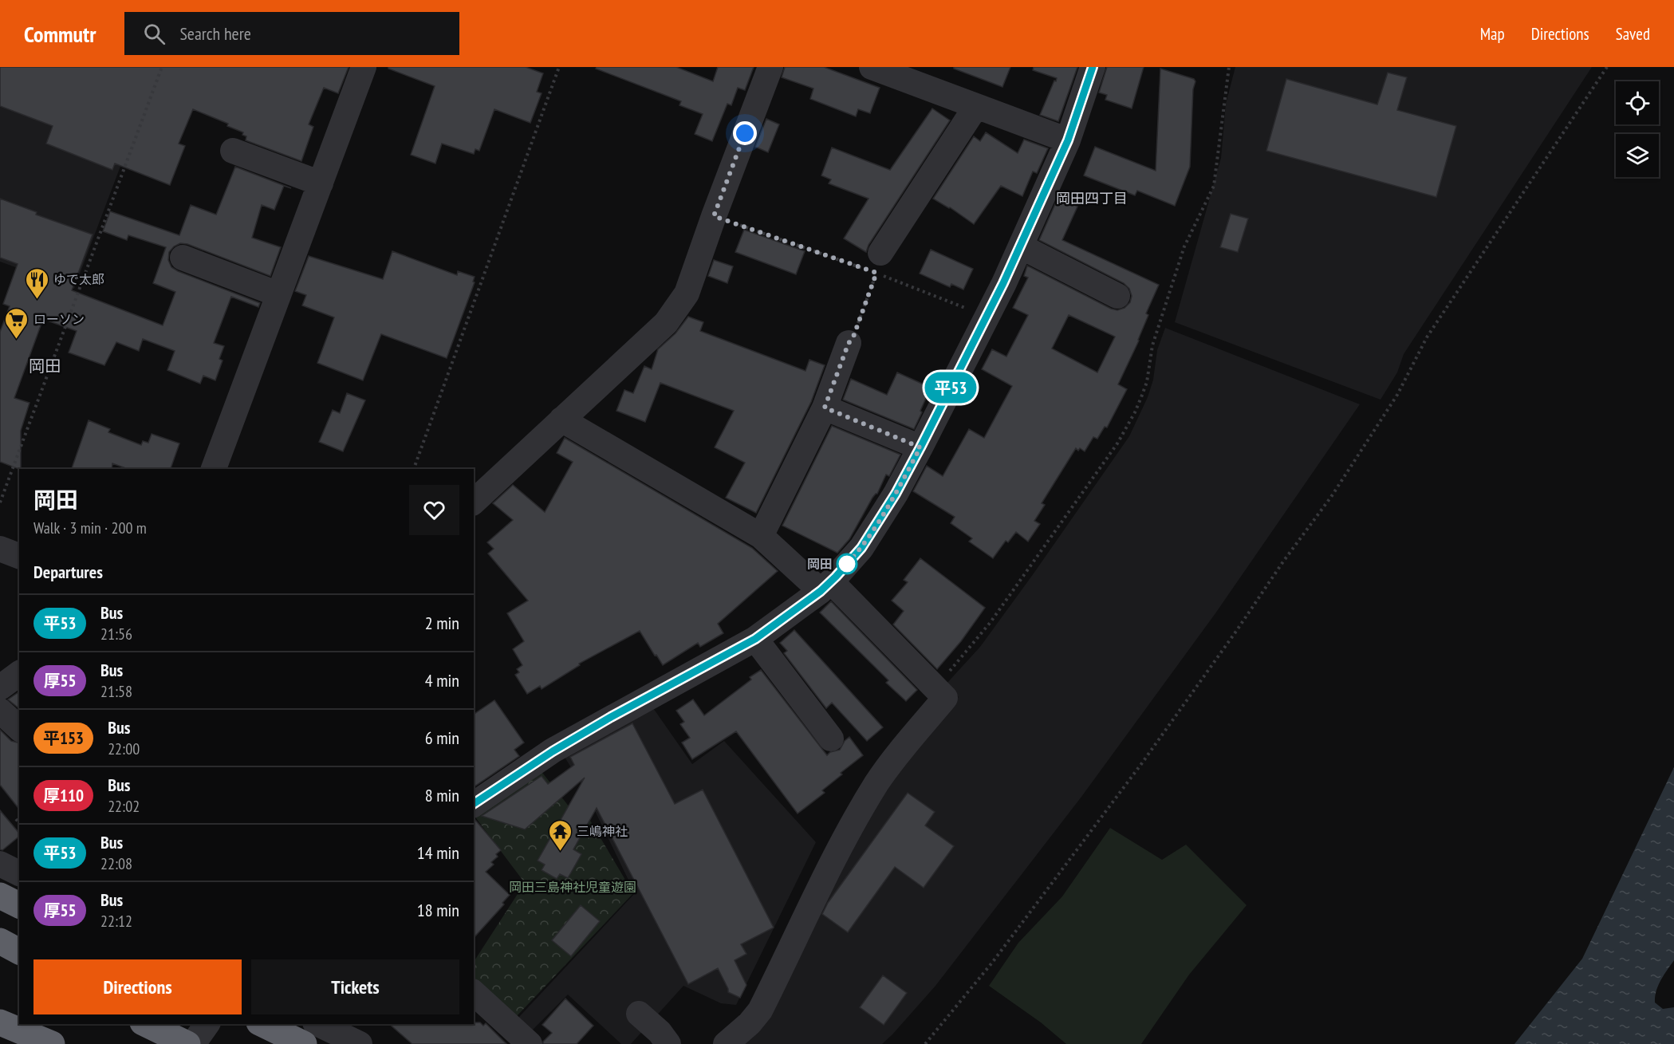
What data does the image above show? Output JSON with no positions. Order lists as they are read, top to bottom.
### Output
{
  "districts": ["岡田四丁目", "岡田"],
  "parks": ["岡田三島神社児童遊園"],
  "places": {
    "restaurant": ["ゆで太郎"],
    "supermarket": ["ローソン"],
    "other": ["岡田"],
    "temple": ["三嶋神社"]
  },
  "lines": ["bus line 平53"],
  "page": {
    "header": "Commutr",
    "search": "Search here",
    "nav": ["Map", "Directions", "Saved"],
    "on_map": "平53",
    "heading": [
      ["岡田", "Walk · 3 min · 200 m"],
      "Departures"
    ],
    "list": [
      {
        "mark": "平53",
        "name": "Bus",
        "note": "21:56",
        "value": "2 min"
      },
      {
        "mark": "厚55",
        "name": "Bus",
        "note": "21:58",
        "value": "4 min"
      },
      {
        "mark": "平153",
        "name": "Bus",
        "note": "22:00",
        "value": "6 min"
      },
      {
        "mark": "厚110",
        "name": "Bus",
        "note": "22:02",
        "value": "8 min"
      },
      {
        "mark": "平53",
        "name": "Bus",
        "note": "22:08",
        "value": "14 min"
      },
      {
        "mark": "厚55",
        "name": "Bus",
        "note": "22:12",
        "value": "18 min"
      }
    ],
    "buttons": ["Directions", "Tickets"]
  }
}
